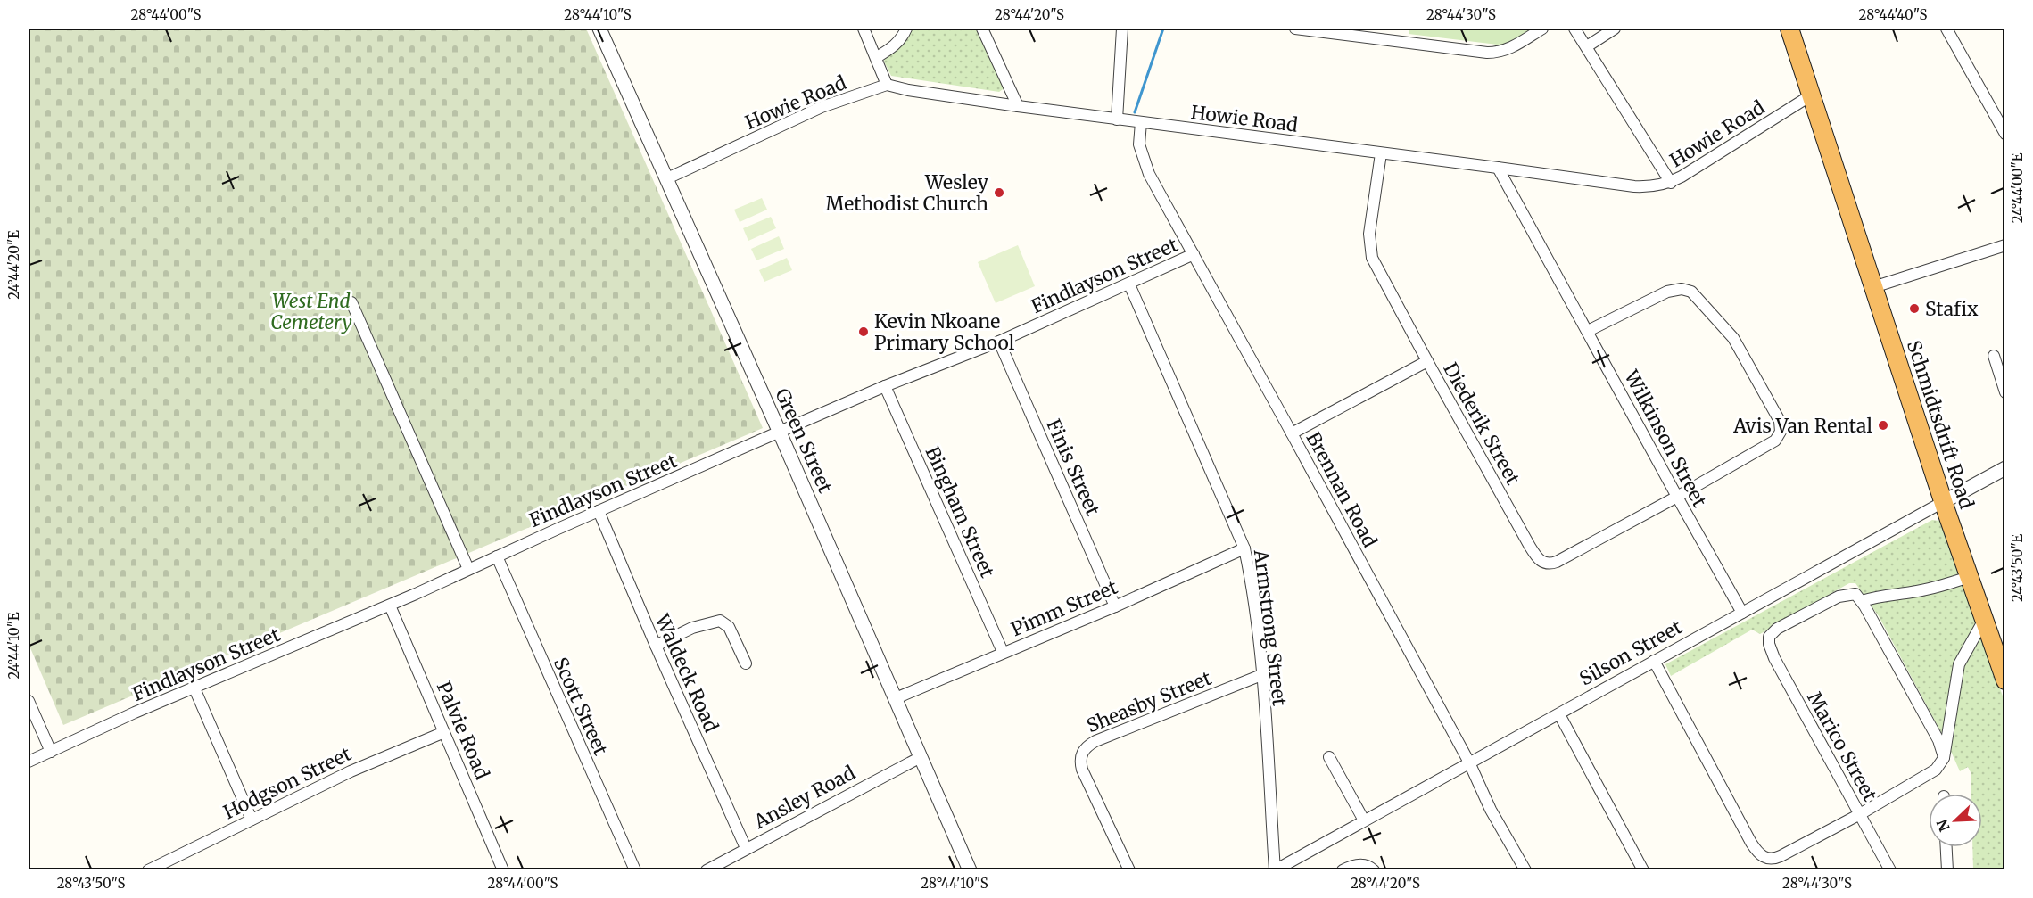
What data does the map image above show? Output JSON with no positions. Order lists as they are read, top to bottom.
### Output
{
  "streets": {
    "highway": ["Schmidtsdrift Road"],
    "street": [
      "Howie Road",
      "Findlayson Street",
      "Diederik Street",
      "Wilkinson Street",
      "Green Street",
      "Finis Street",
      "Brennan Road",
      "Bingham Street",
      "Pimm Street",
      "Armstrong Street",
      "Silson Street",
      "Waldeck Road",
      "Sheasby Street",
      "Scott Street",
      "Palvie Road",
      "Marico Street",
      "Hodgson Street",
      "Ansley Road"
    ]
  },
  "crossings": [
    ["Howie Road", "Diederik Street"],
    ["Howie Road", "Schmidtsdrift Road"],
    ["Howie Road", "Wilkinson Street"],
    ["Howie Road", "Green Street"],
    ["Howie Road", "Brennan Road"],
    ["Findlayson Street", "Green Street"],
    ["Findlayson Street", "Finis Street"],
    ["Findlayson Street", "Brennan Road"],
    ["Findlayson Street", "Bingham Street"],
    ["Findlayson Street", "Armstrong Street"],
    ["Findlayson Street", "Waldeck Road"],
    ["Findlayson Street", "Scott Street"],
    ["Findlayson Street", "Palvie Road"],
    ["Diederik Street", "Wilkinson Street"],
    ["Schmidtsdrift Road", "Silson Street"],
    ["Wilkinson Street", "Silson Street"],
    ["Green Street", "Pimm Street"],
    ["Green Street", "Ansley Road"],
    ["Finis Street", "Pimm Street"],
    ["Brennan Road", "Silson Street"],
    ["Bingham Street", "Pimm Street"],
    ["Pimm Street", "Armstrong Street"],
    ["Armstrong Street", "Silson Street"],
    ["Armstrong Street", "Sheasby Street"],
    ["Waldeck Road", "Ansley Road"],
    ["Palvie Road", "Hodgson Street"]
  ],
  "parks": ["West End Cemetery"],
  "places": [
    "Wesley Methodist Church",
    "Stafix",
    "Kevin Nkoane Primary School",
    "Avis Van Rental"
  ],
  "north": "bottom left",
  "coordinates": [
    "28°44'00\"S",
    "28°44'10\"S",
    "28°44'20\"S",
    "28°44'30\"S",
    "28°44'40\"S",
    "24°44'00\"E",
    "24°44'20\"E",
    "24°43'50\"E",
    "24°44'10\"E",
    "28°43'50\"S"
  ]
}
